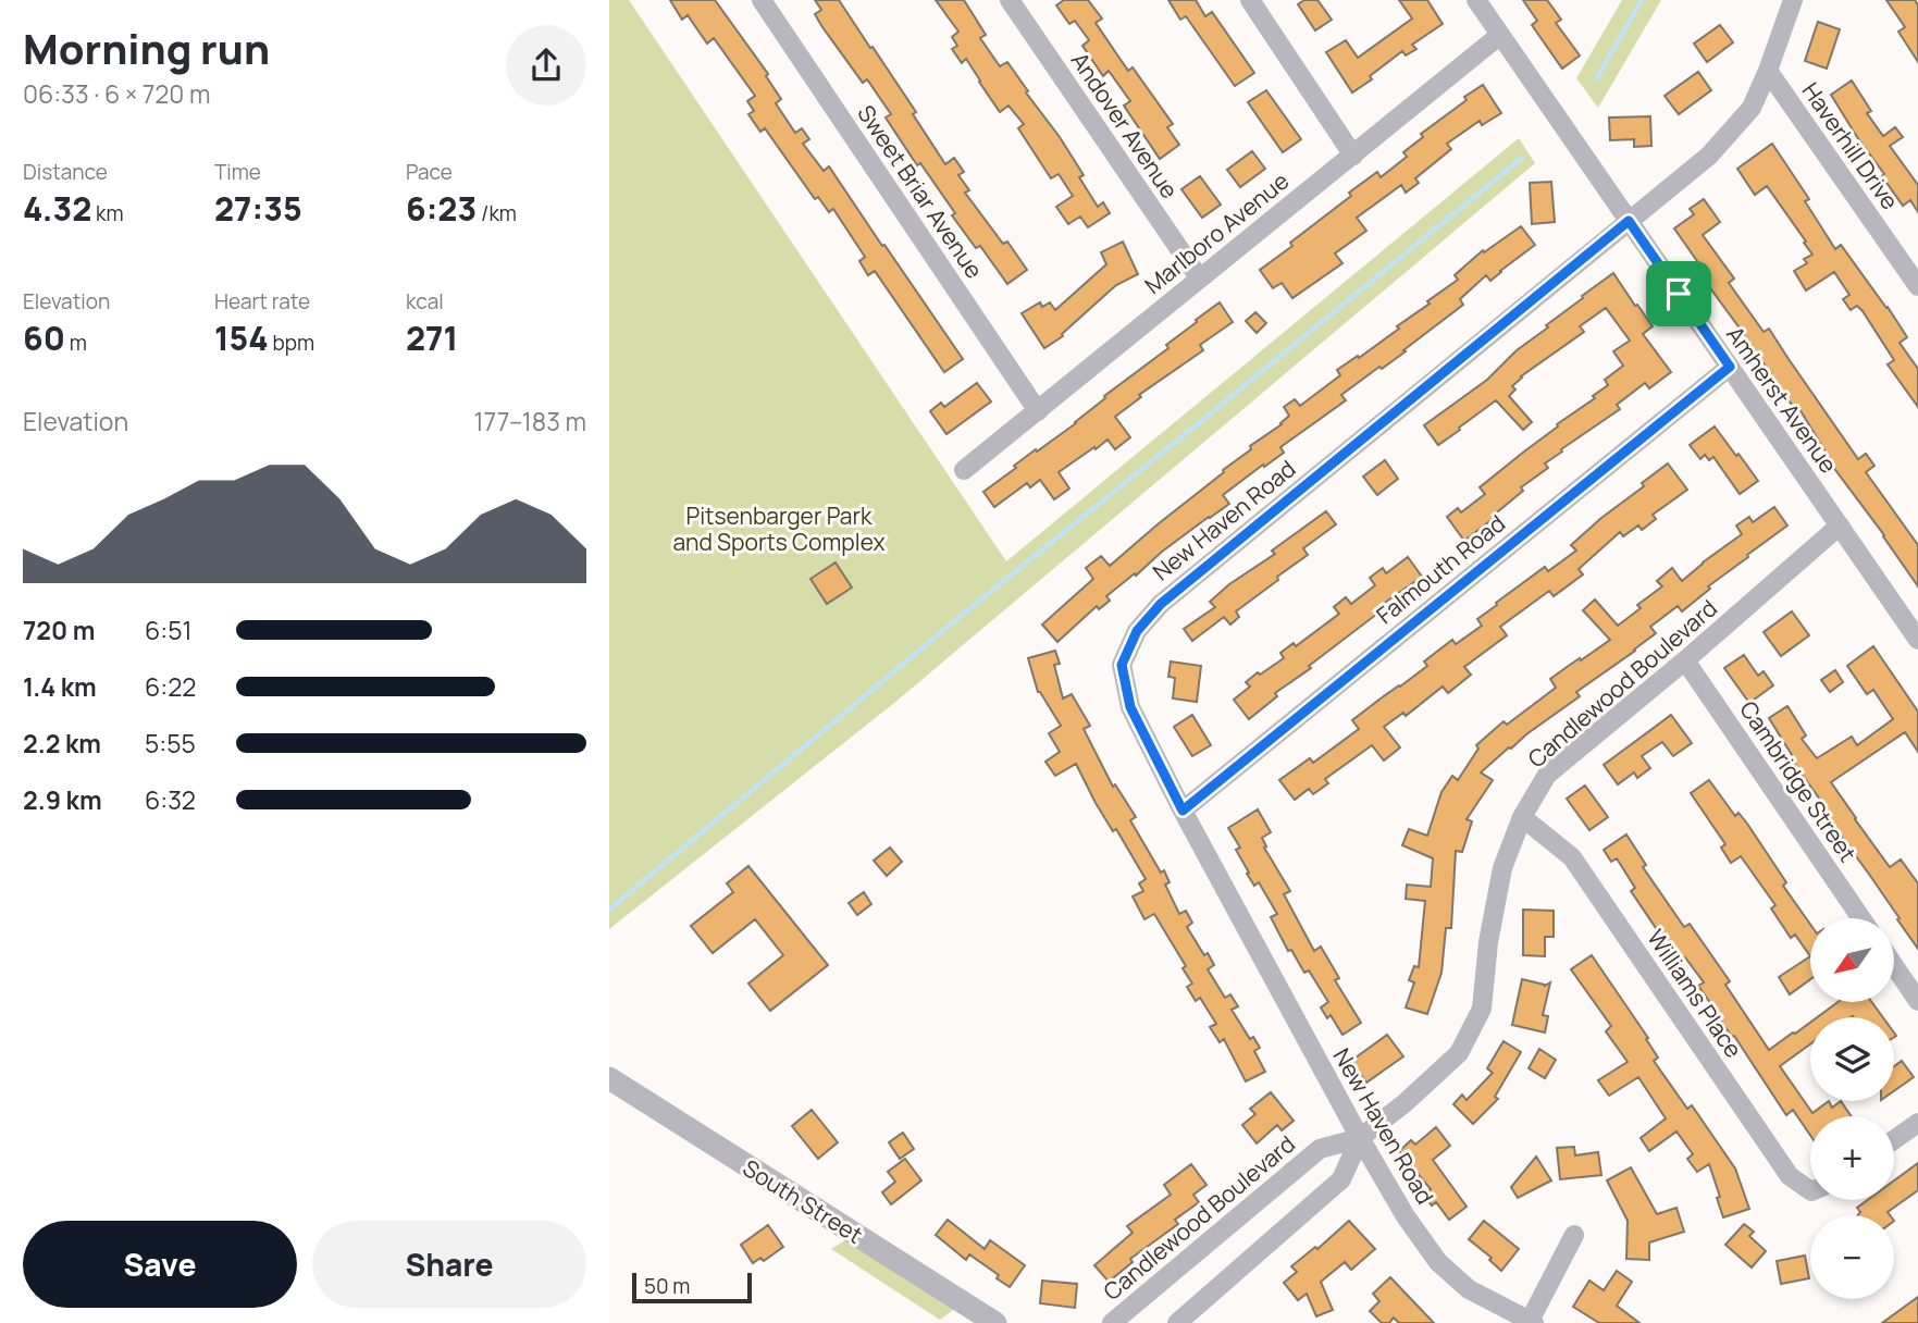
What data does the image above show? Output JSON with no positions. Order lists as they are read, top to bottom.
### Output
{
  "streets": {
    "street": [
      "Andover Avenue",
      "Haverhill Drive",
      "Sweet Briar Avenue",
      "Marlboro Avenue",
      "Amherst Avenue",
      "New Haven Road",
      "Falmouth Road",
      "Candlewood Boulevard",
      "Cambridge Street",
      "Williams Place",
      "South Street"
    ]
  },
  "crossings": [
    ["Andover Avenue", "Marlboro Avenue"],
    ["Haverhill Drive", "New Haven Road"],
    ["Sweet Briar Avenue", "Marlboro Avenue"],
    ["Marlboro Avenue", "Amherst Avenue"],
    ["Amherst Avenue", "New Haven Road"],
    ["Amherst Avenue", "Falmouth Road"],
    ["Amherst Avenue", "Candlewood Boulevard"],
    ["New Haven Road", "Falmouth Road"],
    ["New Haven Road", "Candlewood Boulevard"],
    ["Candlewood Boulevard", "Cambridge Street"],
    ["Candlewood Boulevard", "Williams Place"]
  ],
  "parks": ["Pitsenbarger Park and Sports Complex"],
  "scale_bar": "50 m",
  "north": "bottom left",
  "page": {
    "heading": ["Morning run", "06:33 · 6 × 720 m"],
    "stats": [
      ["Distance", "4.32 km"],
      ["Time", "27:35"],
      ["Pace", "6:23 /km"],
      ["Elevation", "60 m"],
      ["Heart rate", "154 bpm"],
      ["kcal", "271"]
    ],
    "chart": ["Elevation", "177–183 m"],
    "list": [
      {
        "name": "720 m",
        "note": "6:51"
      },
      {
        "name": "1.4 km",
        "note": "6:22"
      },
      {
        "name": "2.2 km",
        "note": "5:55"
      },
      {
        "name": "2.9 km",
        "note": "6:32"
      }
    ],
    "map_buttons": ["+", "−"],
    "buttons": ["Save", "Share"],
    "scale": "50 m"
  }
}
